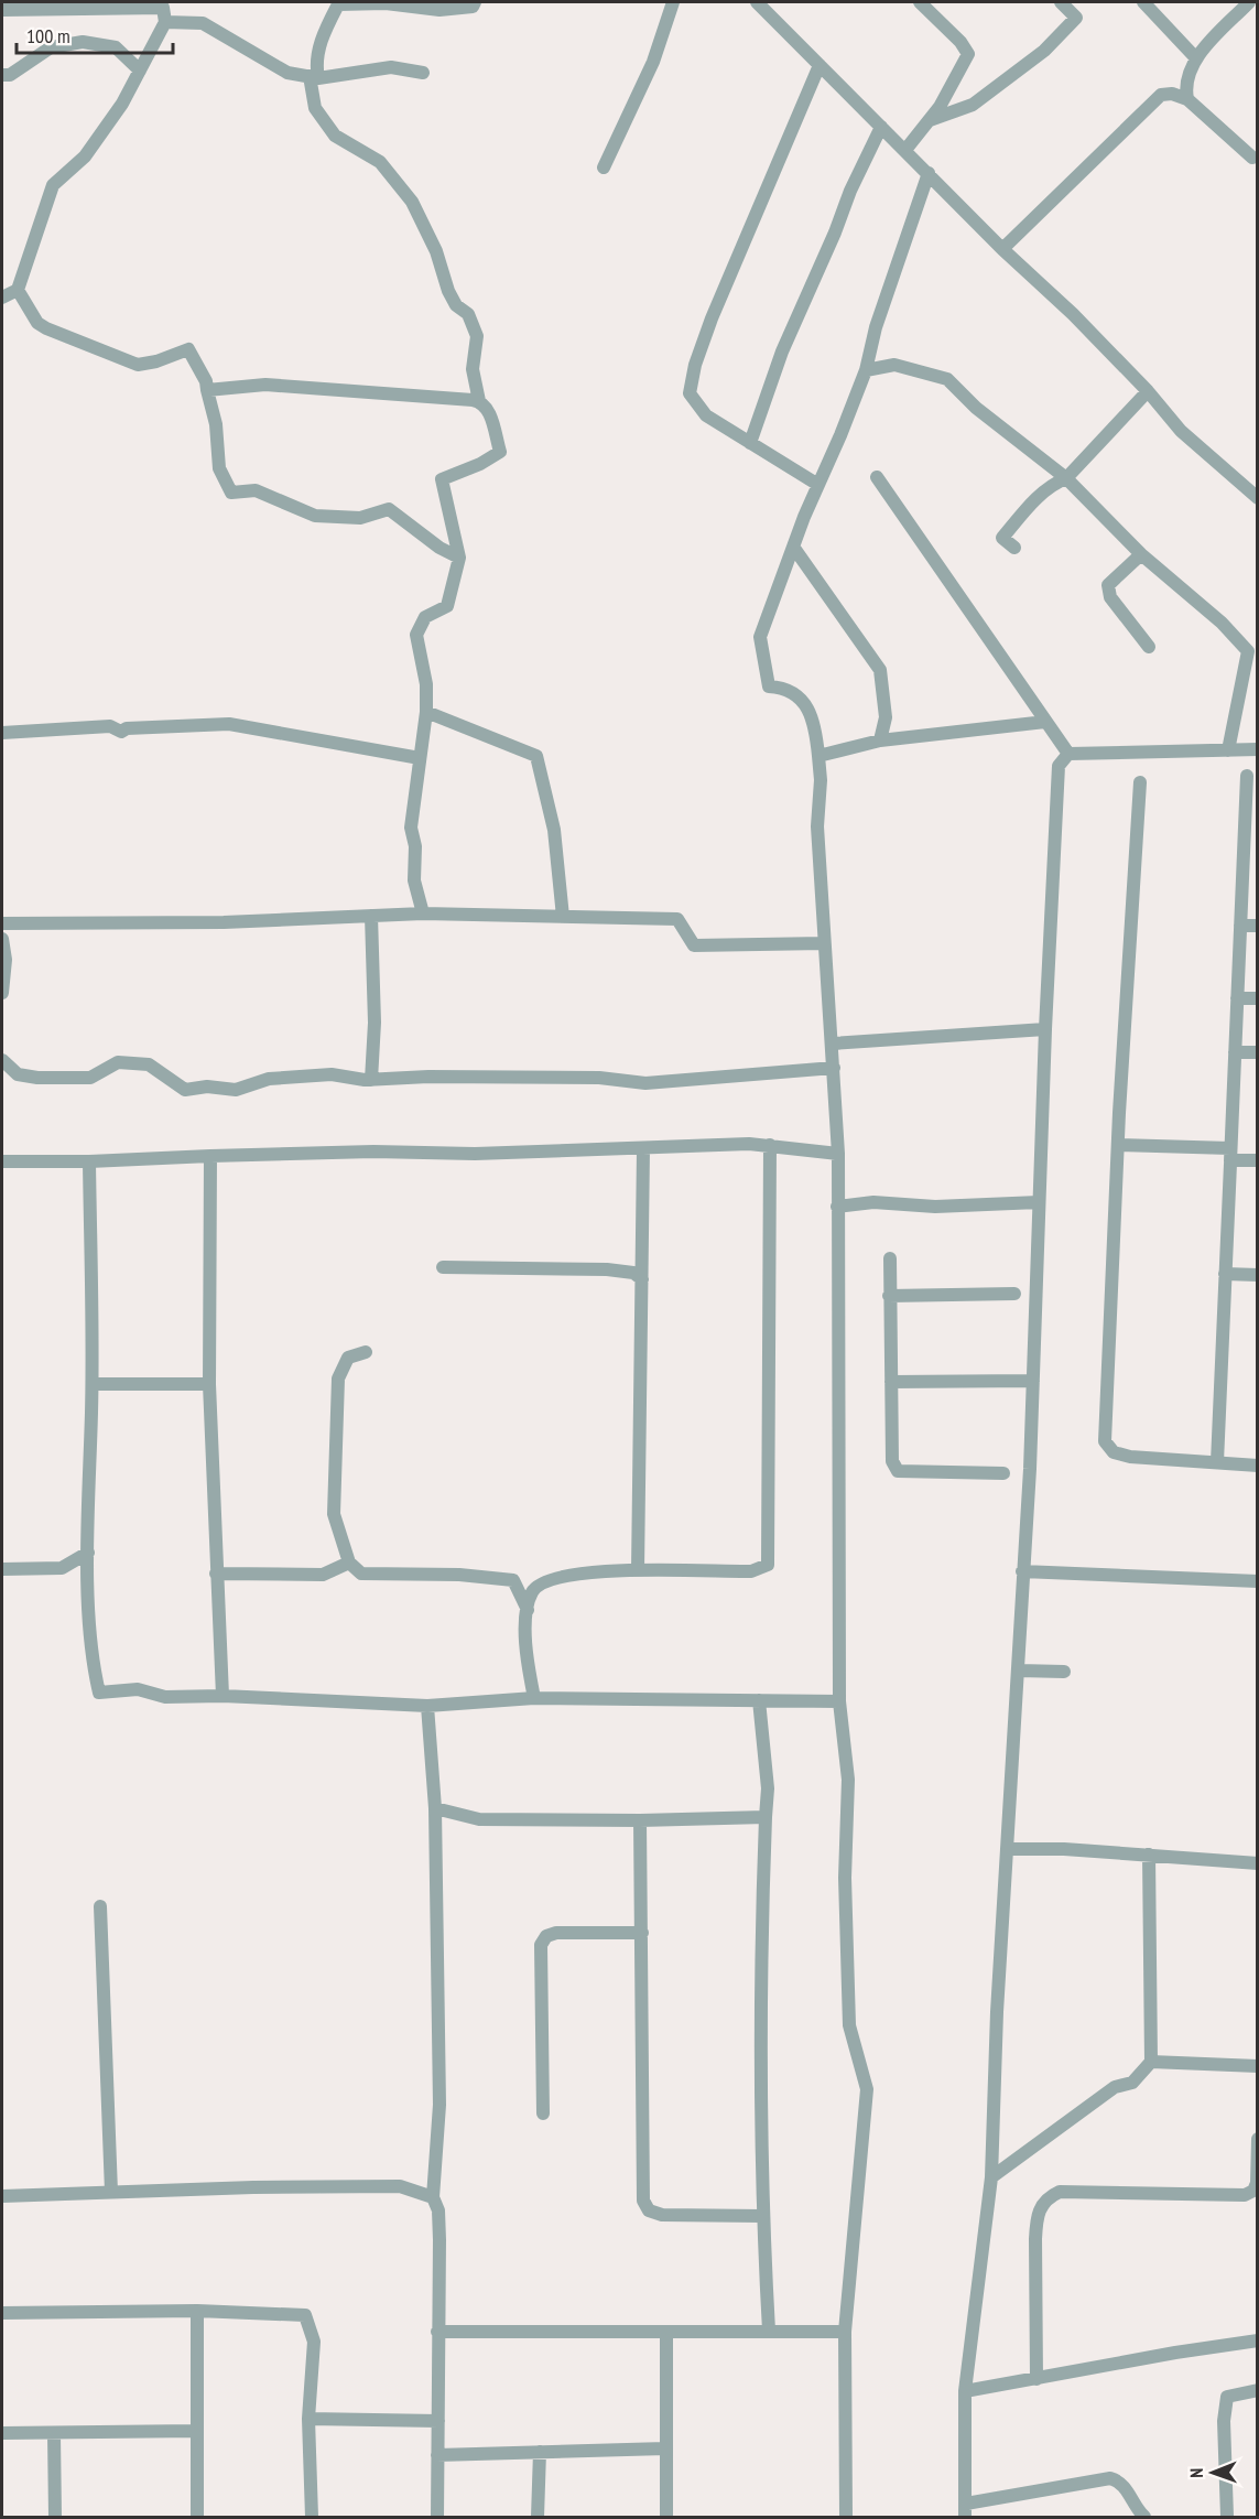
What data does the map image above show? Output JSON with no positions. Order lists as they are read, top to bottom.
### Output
{
  "scale_bar": "100 m",
  "north": "left"
}
